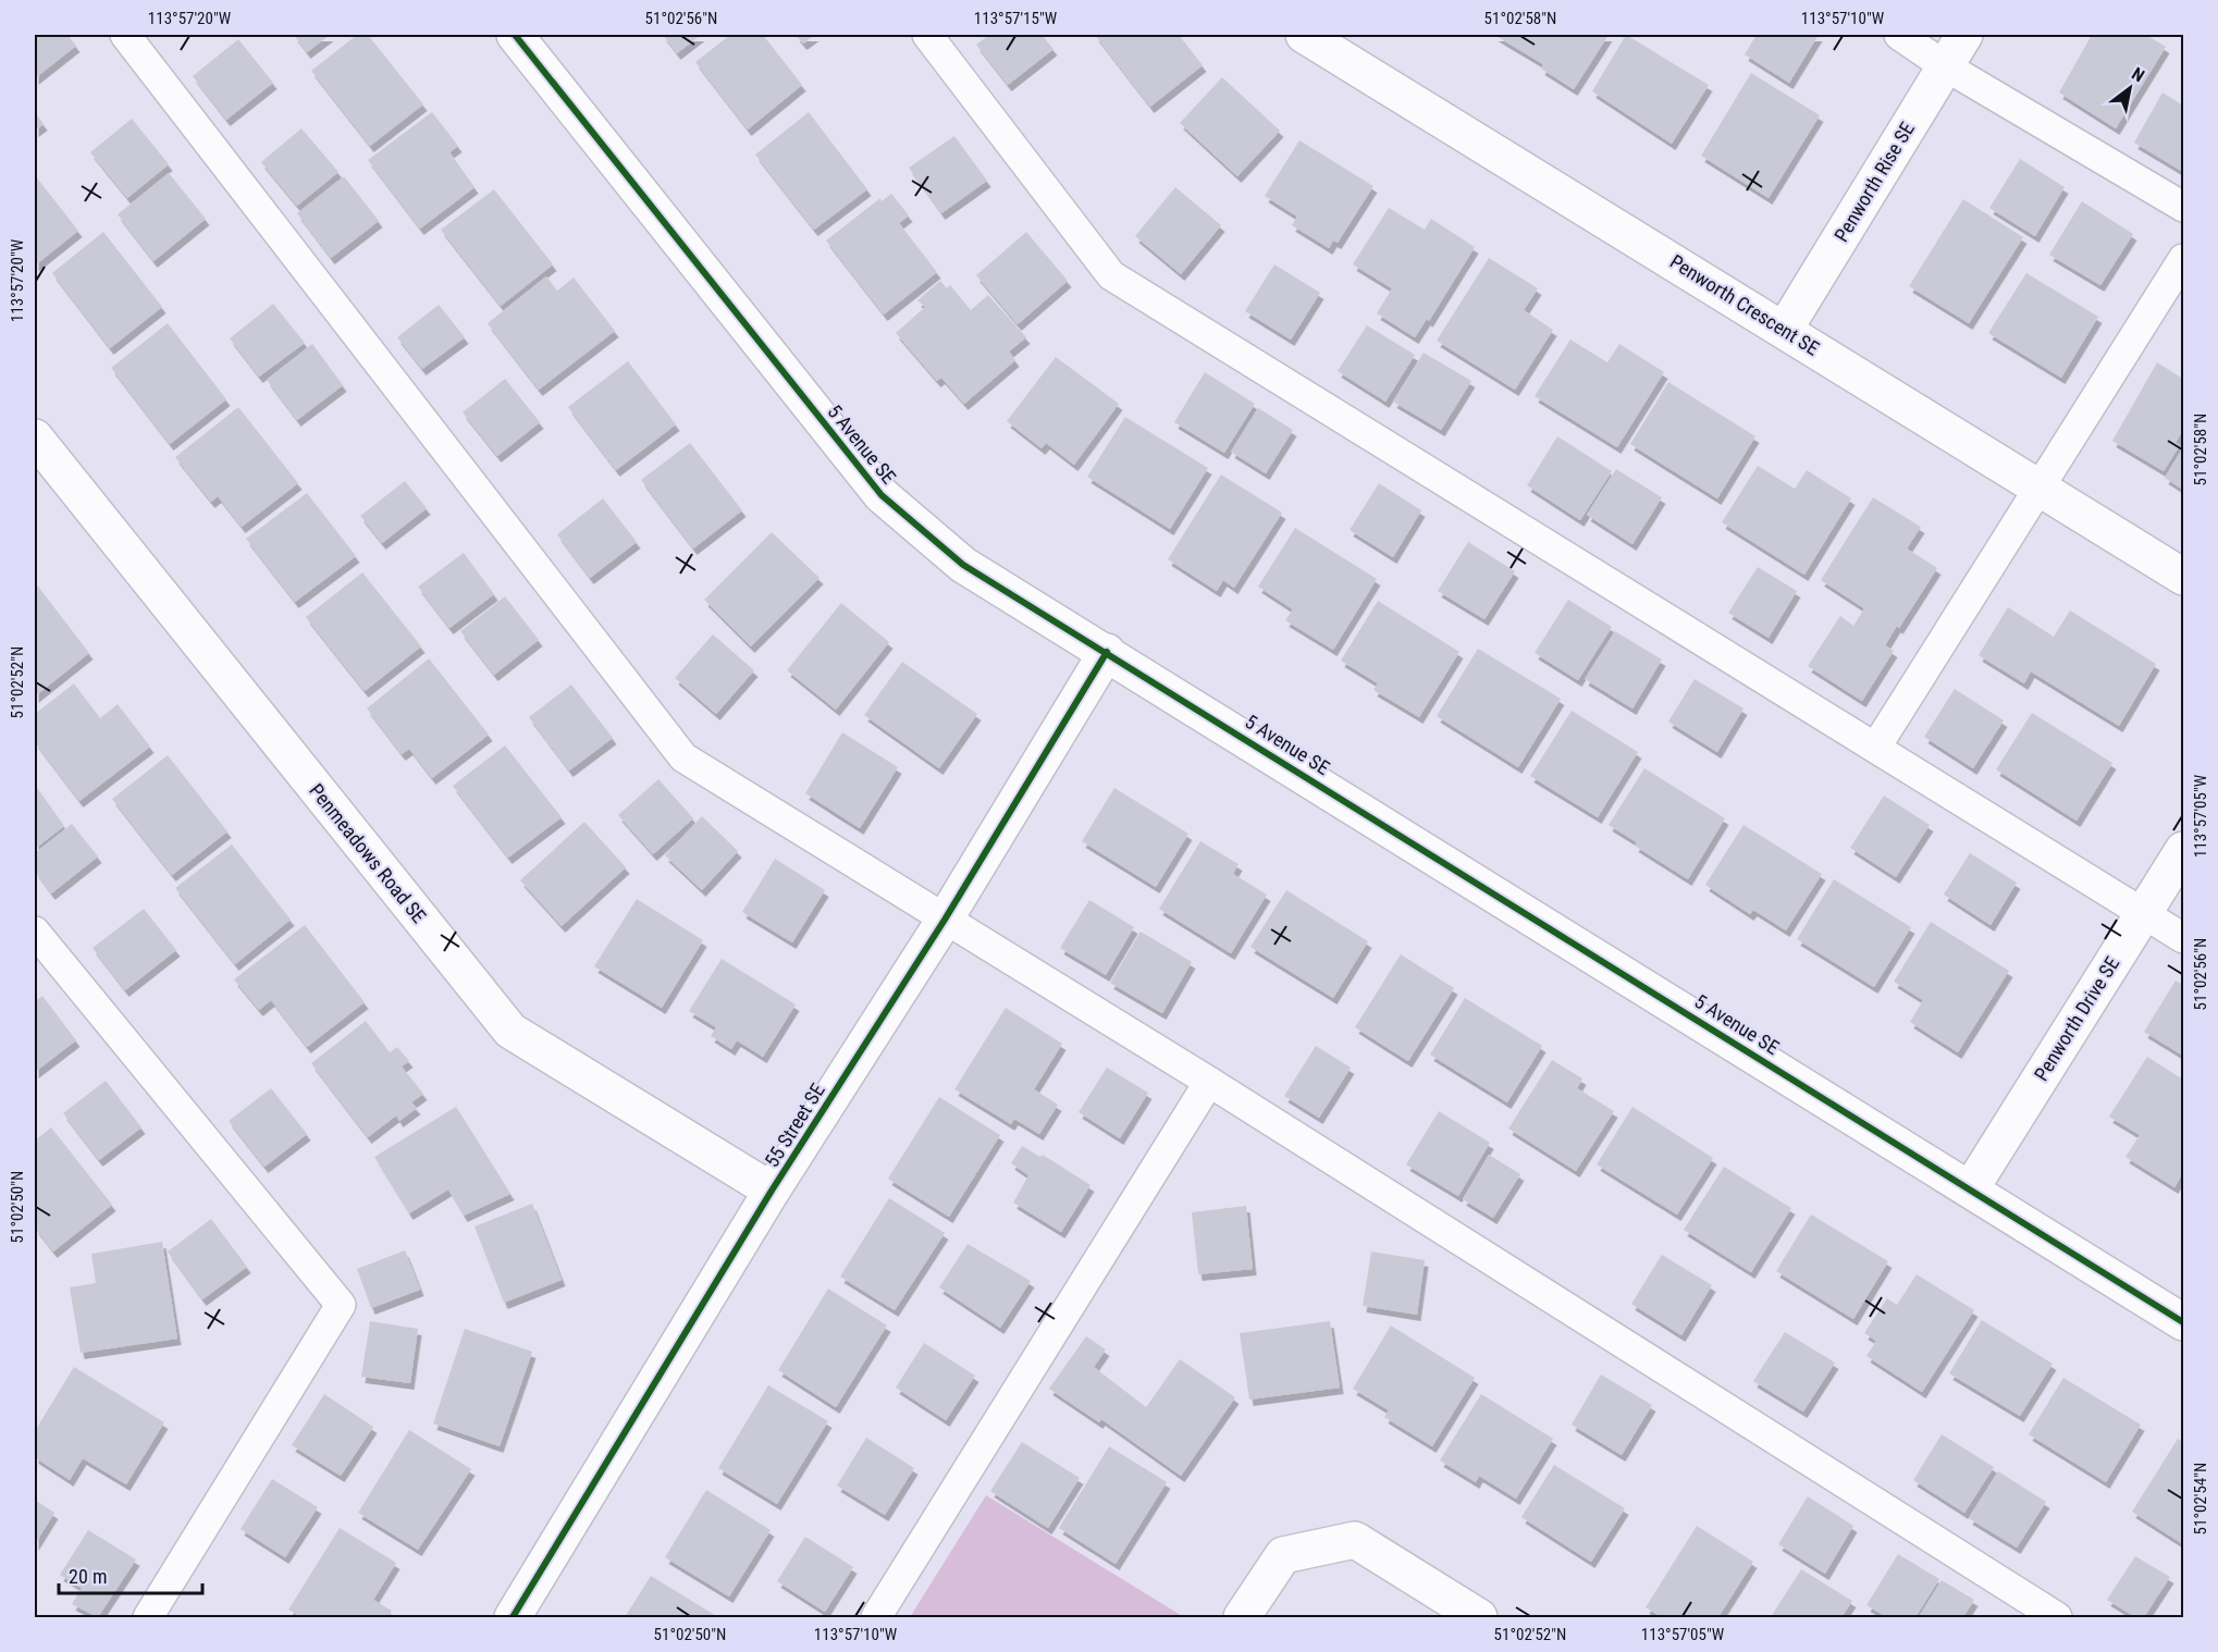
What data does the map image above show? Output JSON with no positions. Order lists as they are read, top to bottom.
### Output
{
  "streets": {
    "street": [
      "Penworth Rise SE",
      "Penworth Crescent SE",
      "5 Avenue SE",
      "Penmeadows Road SE",
      "Penworth Drive SE",
      "55 Street SE"
    ]
  },
  "crossings": [
    ["Penworth Rise SE", "Penworth Crescent SE"],
    ["5 Avenue SE", "Penworth Drive SE"],
    ["5 Avenue SE", "55 Street SE"],
    ["Penmeadows Road SE", "55 Street SE"]
  ],
  "scale_bar": "20 m",
  "north": "top right",
  "coordinates": [
    "113°57'20\"W",
    "51°02'56\"N",
    "113°57'15\"W",
    "51°02'58\"N",
    "113°57'10\"W",
    "51°02'52\"N",
    "113°57'05\"W",
    "51°02'50\"N",
    "51°02'54\"N"
  ]
}
